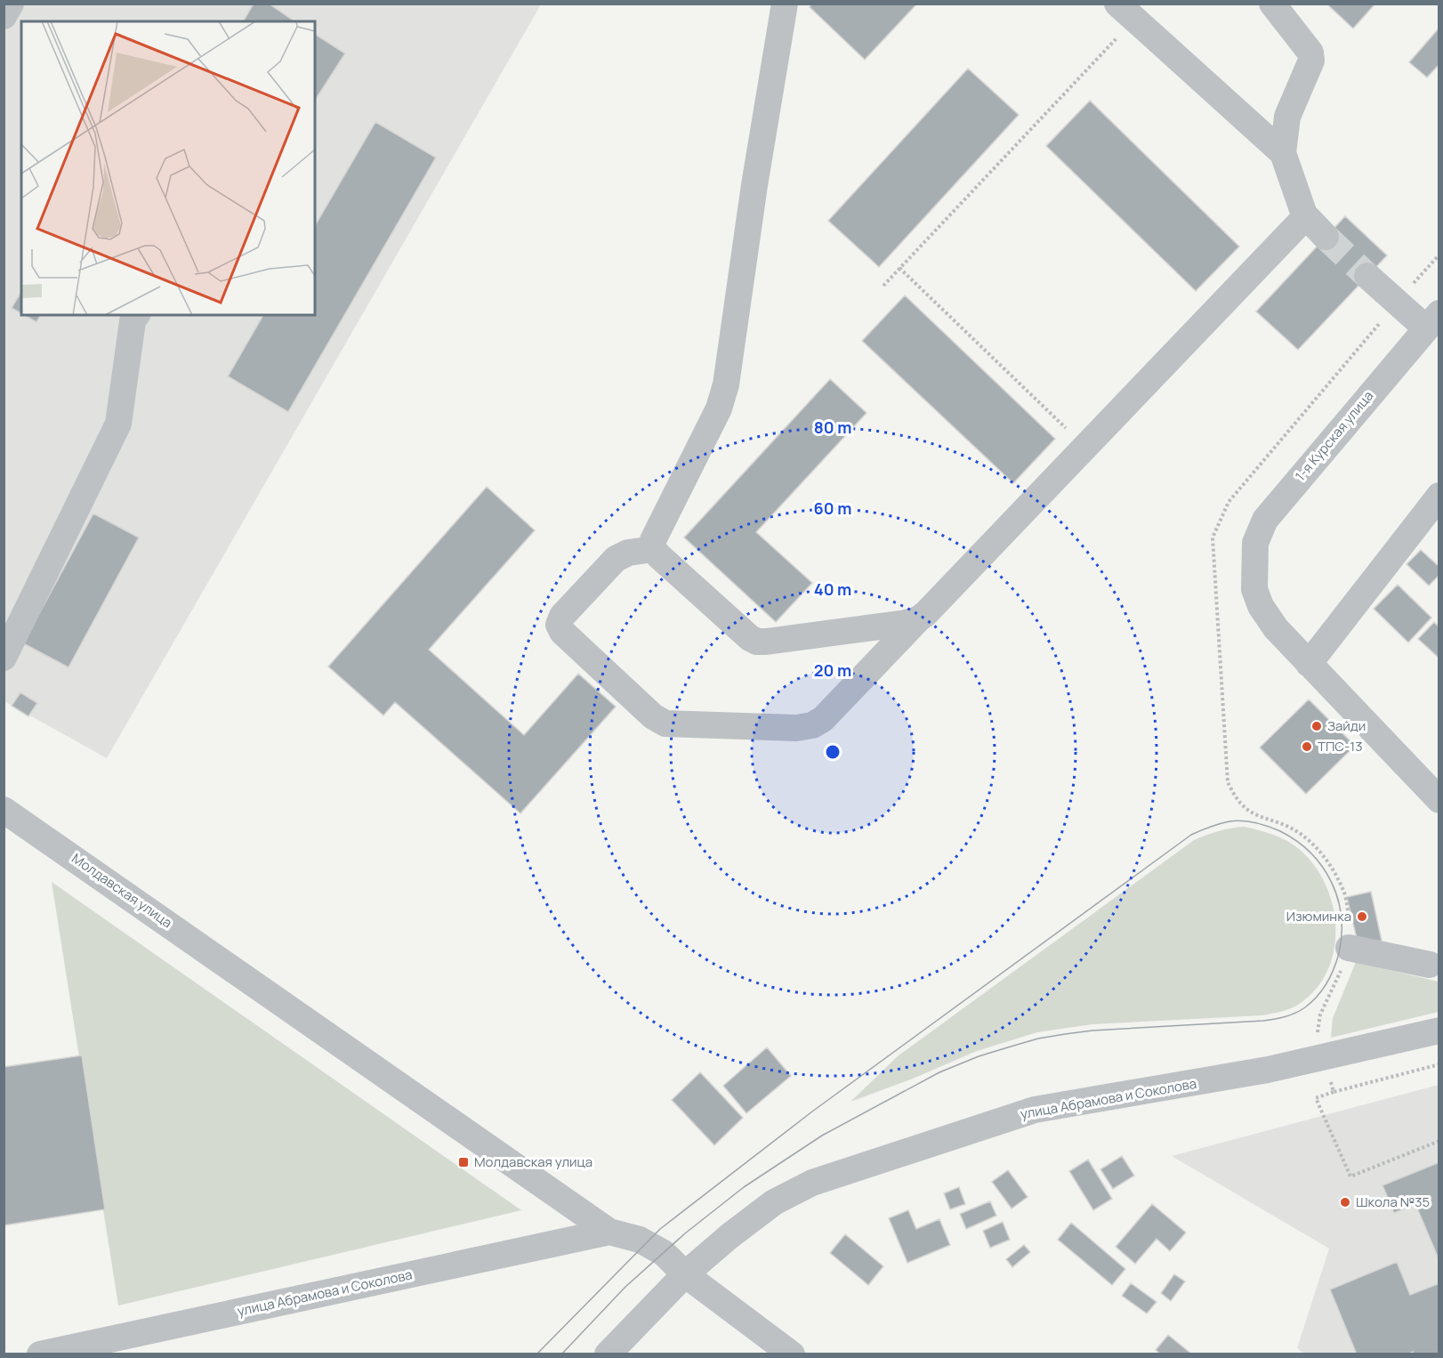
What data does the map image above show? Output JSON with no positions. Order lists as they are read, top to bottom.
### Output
{
  "streets": {
    "street": ["1-я Курская улица", "Молдавская улица", "улица Абрамова и Соколова"]
  },
  "crossings": [
    ["Молдавская улица", "улица Абрамова и Соколова"]
  ],
  "places": {
    "other": [
      "Зайди",
      "ТПС-13",
      "Изюминка",
      "Школа №35"
    ],
    "transit": ["Молдавская улица"]
  },
  "rings": [
    "80 m",
    "60 m",
    "40 m",
    "20 m"
  ]
}
